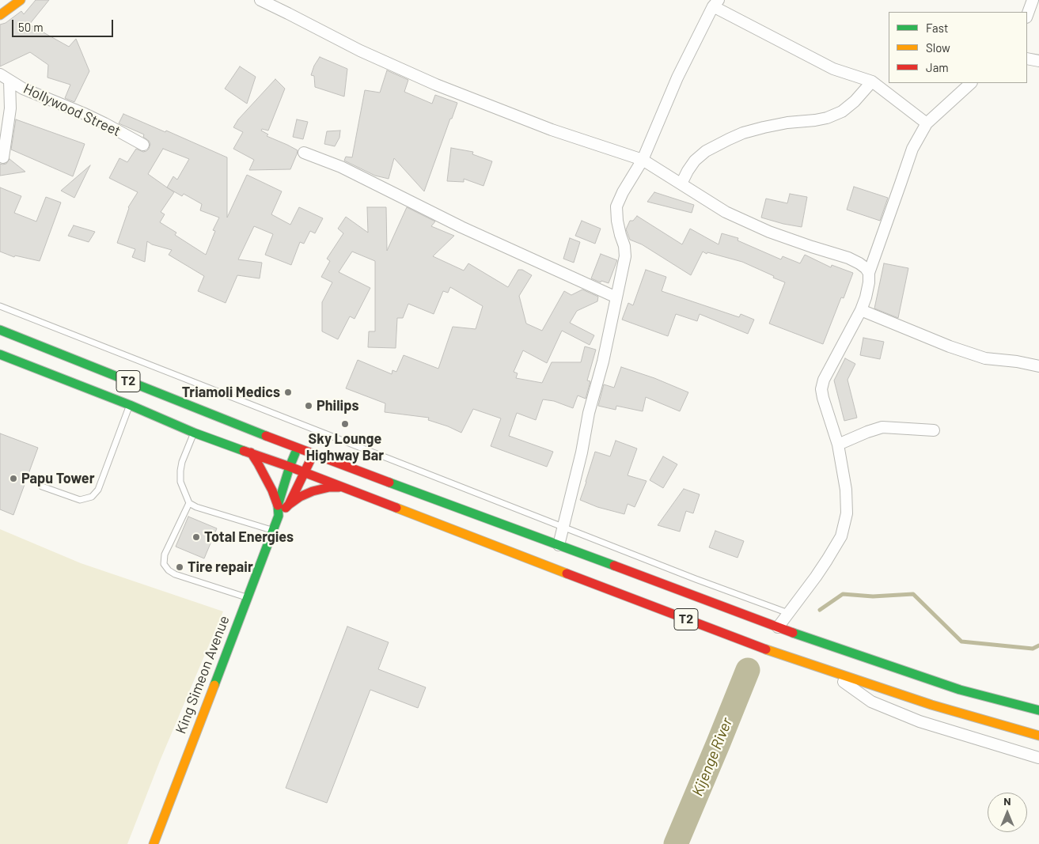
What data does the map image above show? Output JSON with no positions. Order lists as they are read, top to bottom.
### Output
{
  "streets": {
    "main road": ["T2", "King Simeon Avenue"],
    "street": ["Hollywood Street"]
  },
  "water": ["Kijenge River"],
  "places": [
    "Triamoli Medics",
    "Philips",
    "Sky Lounge Highway Bar",
    "Papu Tower",
    "Total Energies",
    "Tire repair"
  ],
  "legend": ["Fast", "Slow", "Jam"],
  "scale_bar": "50 m",
  "north": "top"
}
